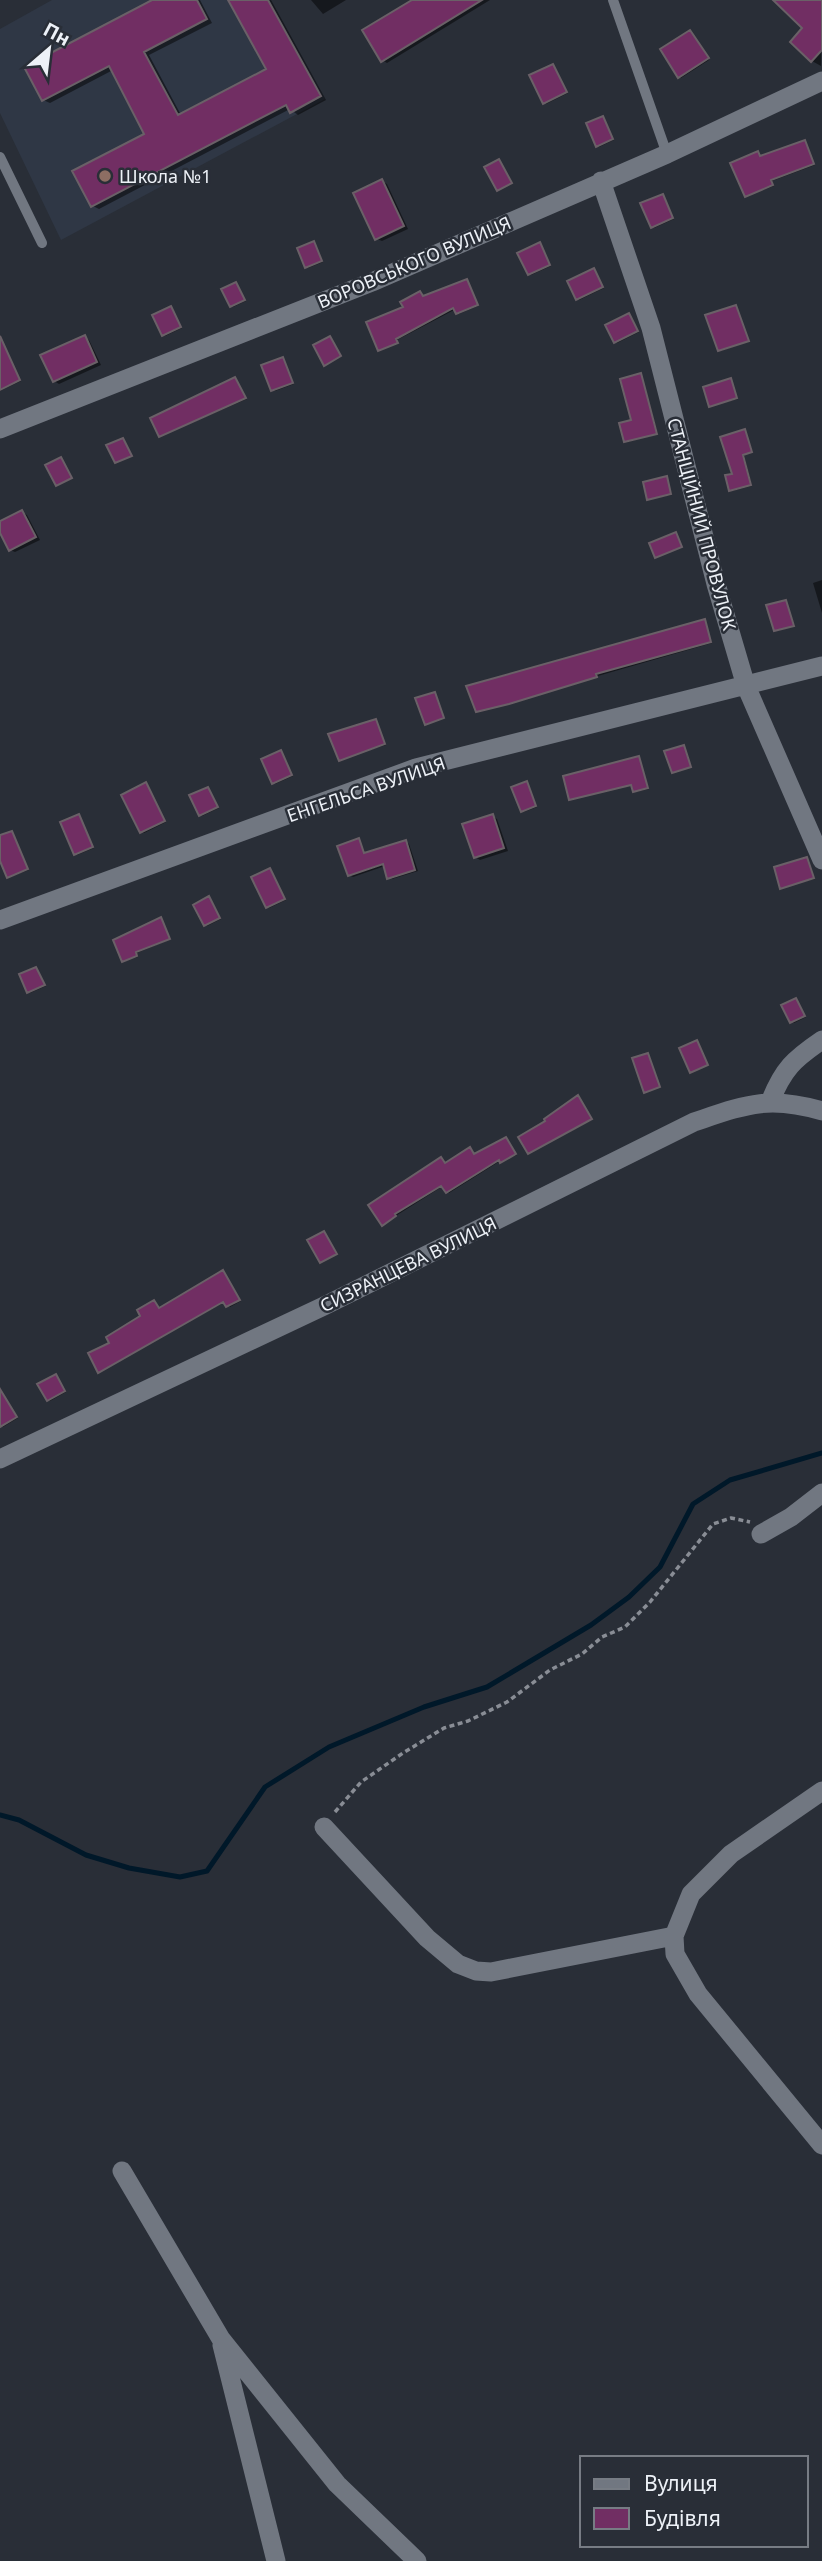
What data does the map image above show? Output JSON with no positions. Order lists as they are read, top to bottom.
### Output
{
  "streets": {
    "street": [
      "ВОРОВСЬКОГО ВУЛИЦЯ",
      "СТАНЦІЙНИЙ ПРОВУЛОК",
      "ЕНГЕЛЬСА ВУЛИЦЯ",
      "СИЗРАНЦЕВА ВУЛИЦЯ"
    ]
  },
  "crossings": [
    ["ВОРОВСЬКОГО ВУЛИЦЯ", "СТАНЦІЙНИЙ ПРОВУЛОК"],
    ["СТАНЦІЙНИЙ ПРОВУЛОК", "ЕНГЕЛЬСА ВУЛИЦЯ"]
  ],
  "places": ["Школа №1"],
  "legend": ["Вулиця", "Будівля"],
  "north": "top right"
}
